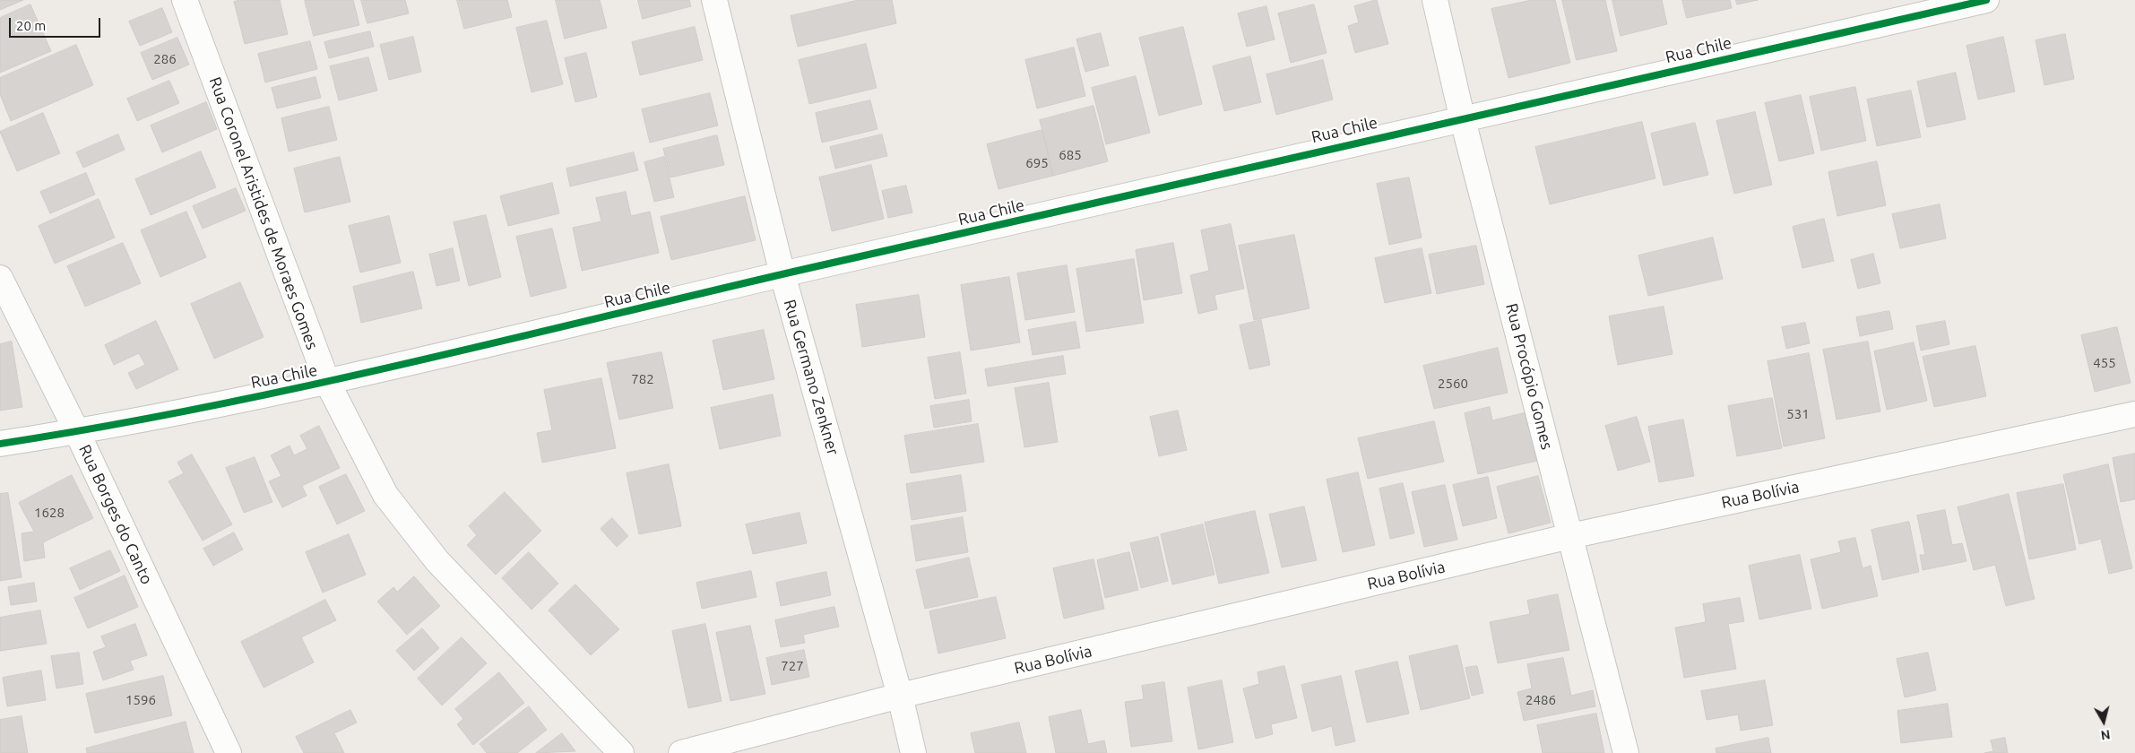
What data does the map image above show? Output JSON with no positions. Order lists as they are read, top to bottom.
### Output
{
  "streets": {
    "street": [
      "Rua Chile",
      "Rua Coronel Aristides de Moraes Gomes",
      "Rua Procópio Gomes",
      "Rua Germano Zenkner",
      "Rua Bolívia",
      "Rua Borges do Canto"
    ]
  },
  "crossings": [
    ["Rua Chile", "Rua Coronel Aristides de Moraes Gomes"],
    ["Rua Chile", "Rua Procópio Gomes"],
    ["Rua Chile", "Rua Germano Zenkner"],
    ["Rua Chile", "Rua Borges do Canto"],
    ["Rua Procópio Gomes", "Rua Bolívia"],
    ["Rua Germano Zenkner", "Rua Bolívia"]
  ],
  "house_numbers": [
    "286",
    "685",
    "695",
    "455",
    "782",
    "2560",
    "531",
    "1628",
    "727",
    "1596",
    "2486"
  ],
  "scale_bar": "20 m",
  "north": "bottom"
}
